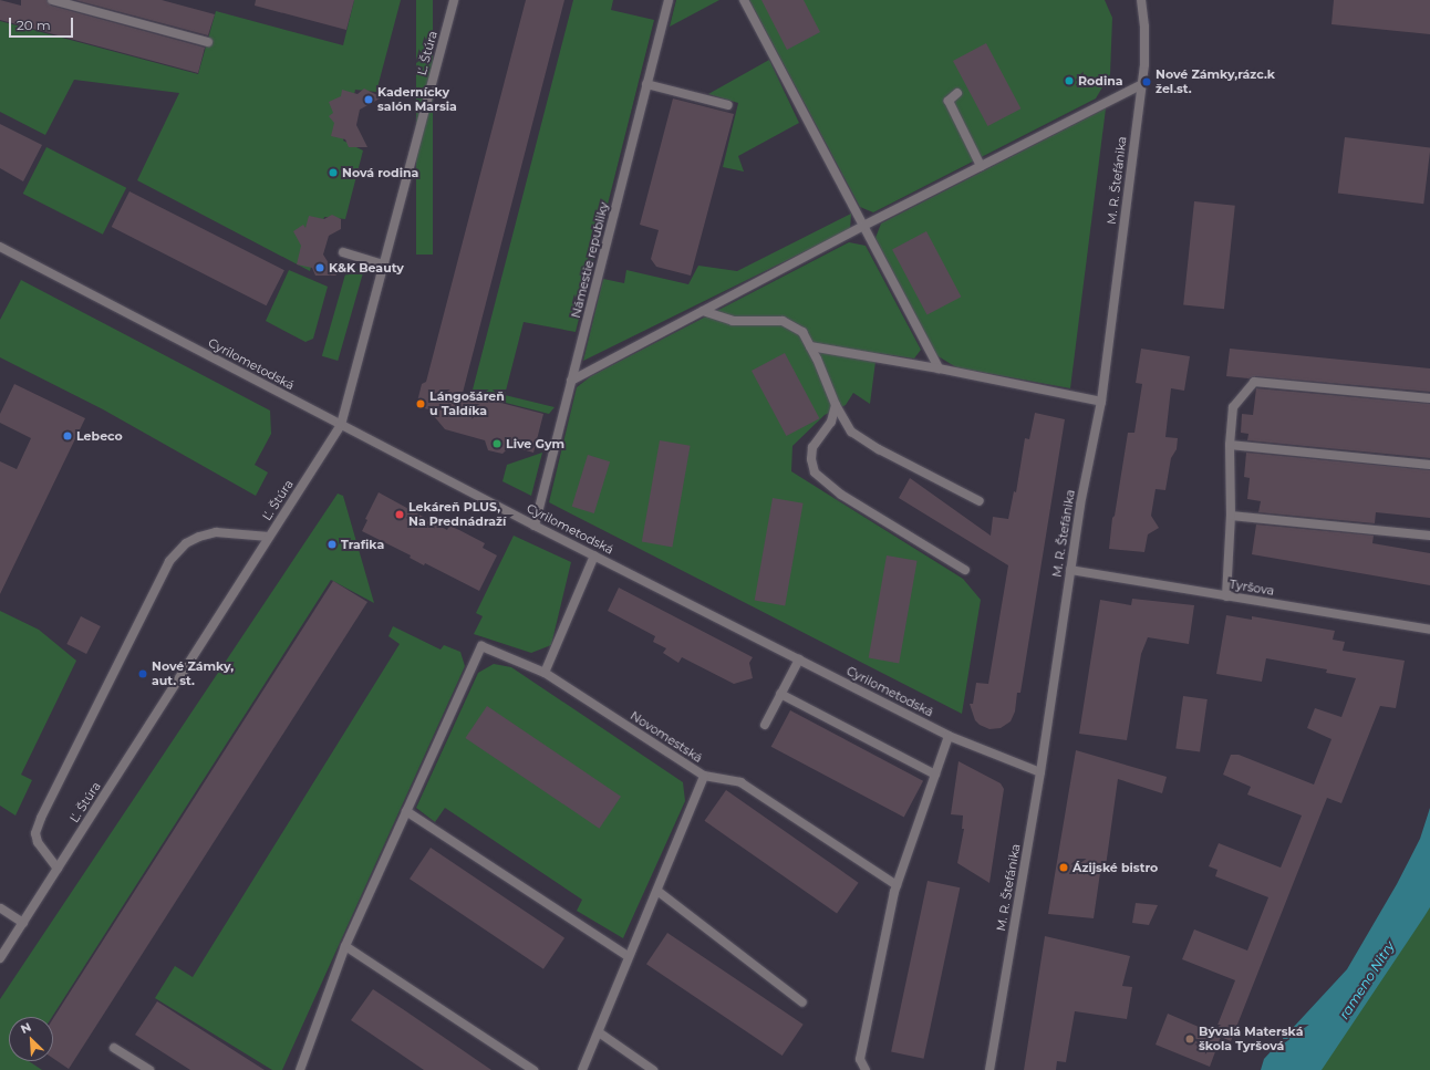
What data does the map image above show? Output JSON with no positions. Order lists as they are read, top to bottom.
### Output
{
  "streets": {
    "street": [
      "Ľ. Štúra",
      "M. R. Štefánika",
      "Námestie republiky",
      "Cyrilometodská",
      "Tyršova",
      "Novomestská"
    ]
  },
  "crossings": [
    ["Ľ. Štúra", "Cyrilometodská"],
    ["M. R. Štefánika", "Cyrilometodská"],
    ["M. R. Štefánika", "Tyršova"],
    ["Námestie republiky", "Cyrilometodská"]
  ],
  "water": ["rameno Nitry"],
  "places": [
    "Rodina",
    "Nové Zámky,rázc.k žel.st.",
    "Kadernícky salón Marsia",
    "Nová rodina",
    "K&K Beauty",
    "Lángošáreň u Taldíka",
    "Lebeco",
    "Live Gym",
    "Lekáreň PLUS, Na Prednádraží",
    "Trafika",
    "Nové Zámky, aut. st.",
    "Ázijské bistro",
    "Bývalá Materská škola Tyršová"
  ],
  "scale_bar": "20 m",
  "north": "top left"
}
